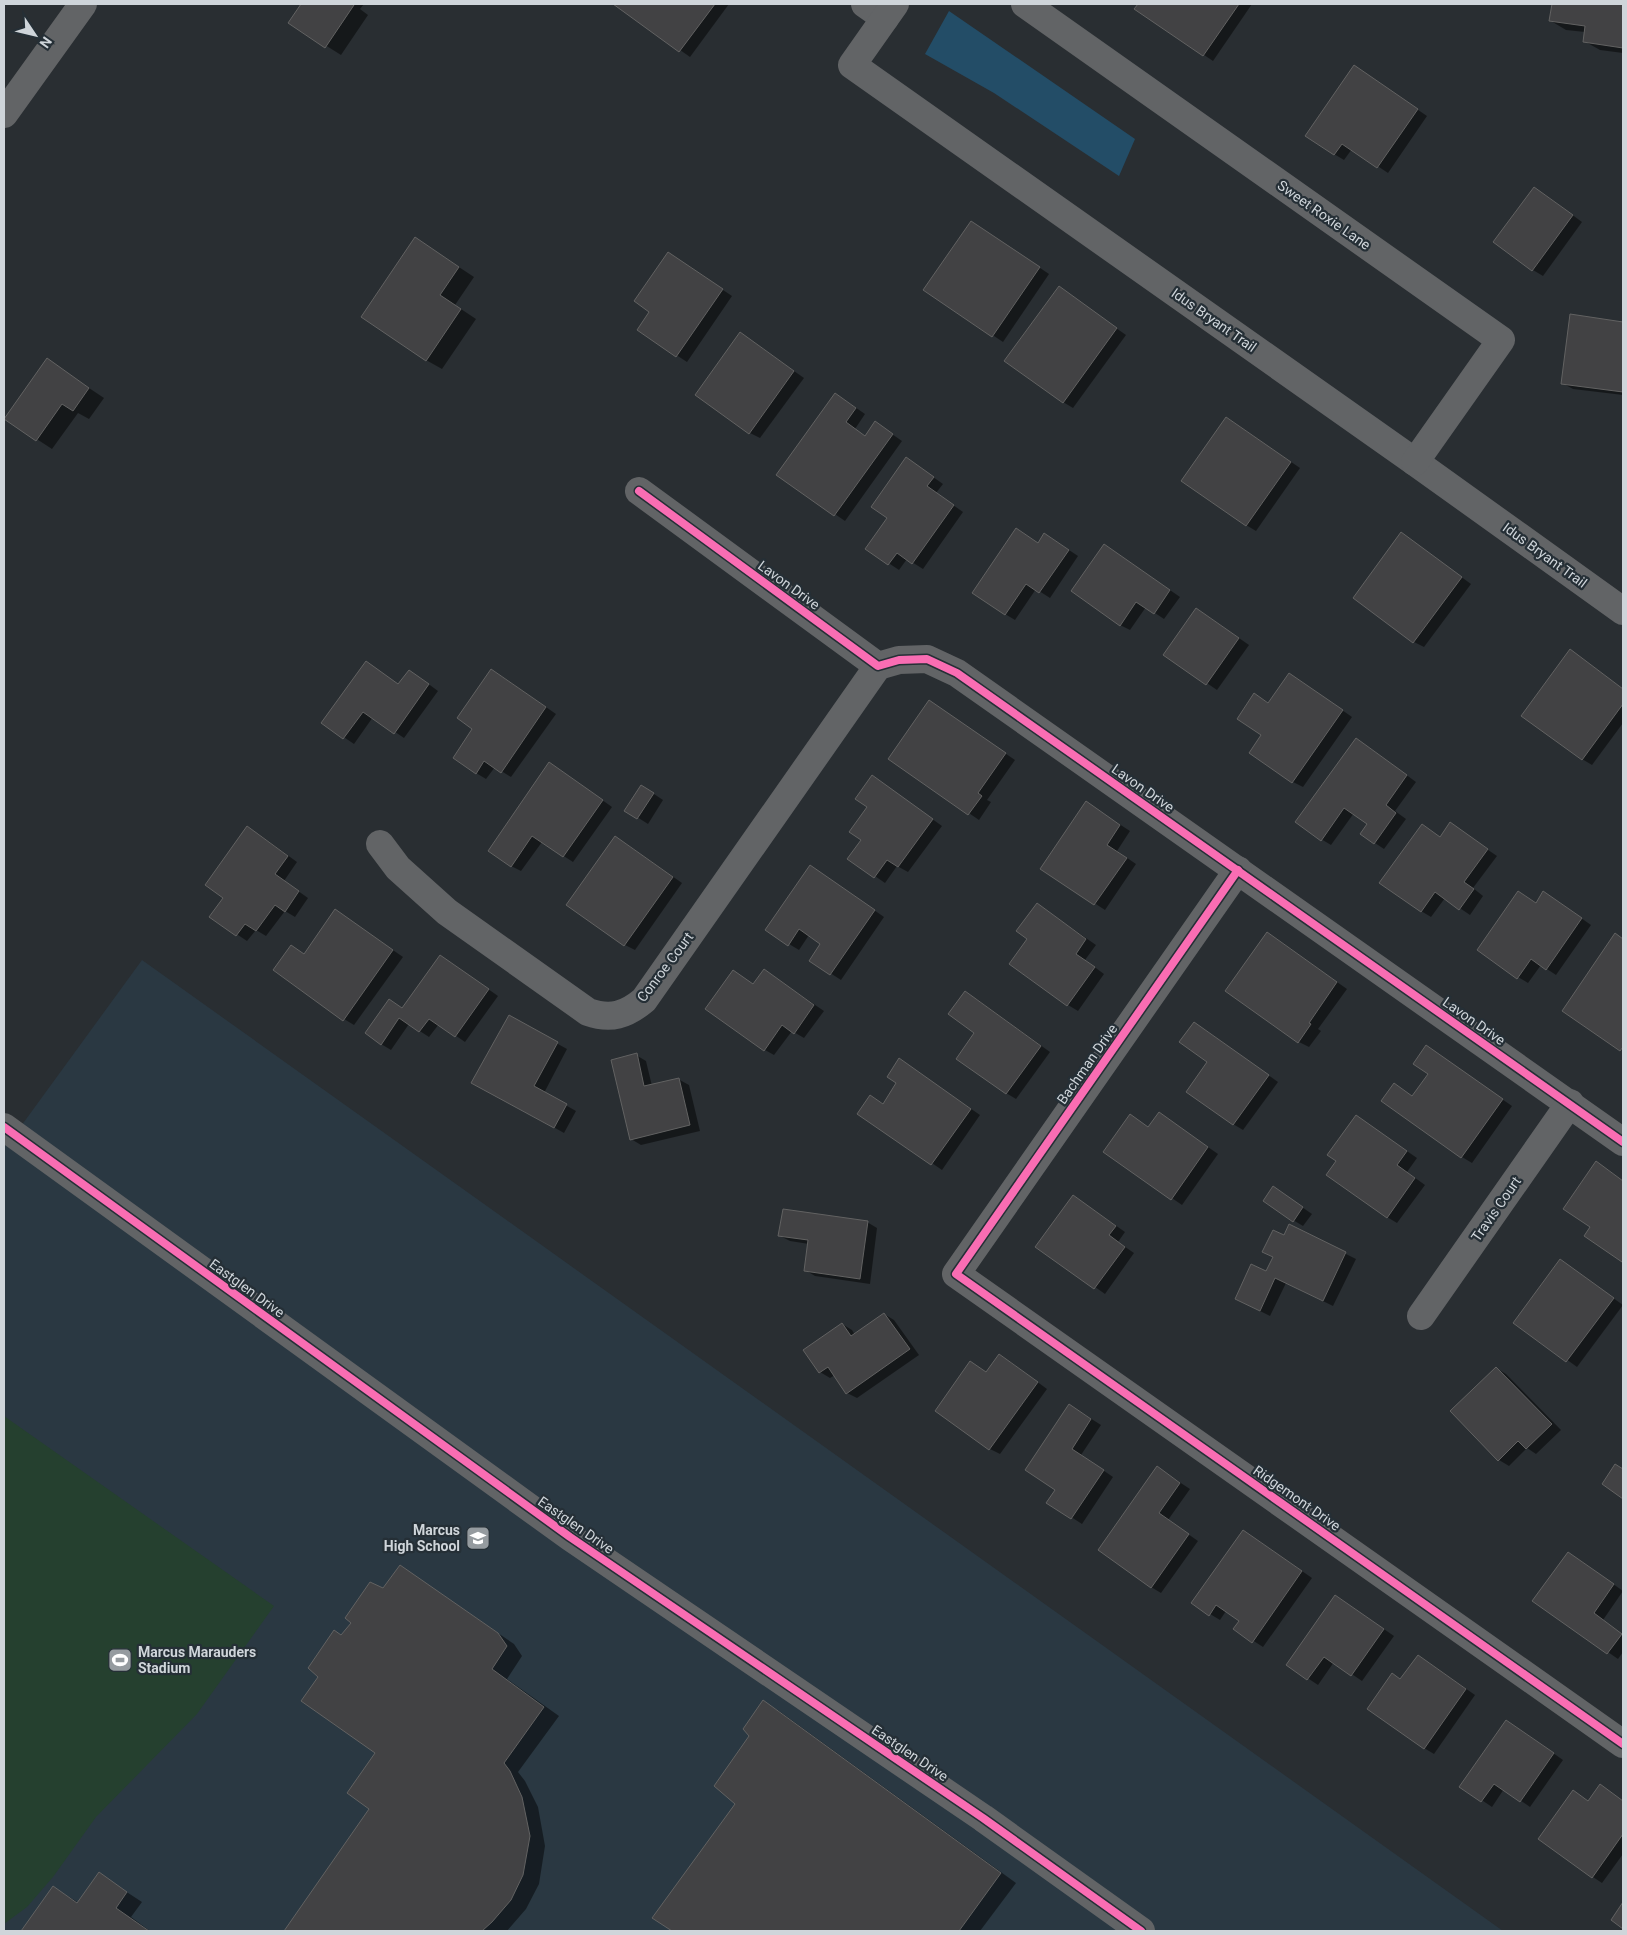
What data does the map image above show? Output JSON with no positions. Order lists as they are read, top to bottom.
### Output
{
  "streets": {
    "street": [
      "Sweet Roxie Lane",
      "Idus Bryant Trail",
      "Lavon Drive",
      "Conroe Court",
      "Bachman Drive",
      "Travis Court",
      "Eastglen Drive",
      "Ridgemont Drive"
    ]
  },
  "crossings": [
    ["Sweet Roxie Lane", "Idus Bryant Trail"],
    ["Lavon Drive", "Conroe Court"],
    ["Lavon Drive", "Bachman Drive"],
    ["Lavon Drive", "Travis Court"],
    ["Bachman Drive", "Ridgemont Drive"]
  ],
  "places": {
    "school or university": ["Marcus High School"],
    "sports": ["Marcus Marauders Stadium"]
  },
  "north": "bottom right"
}
